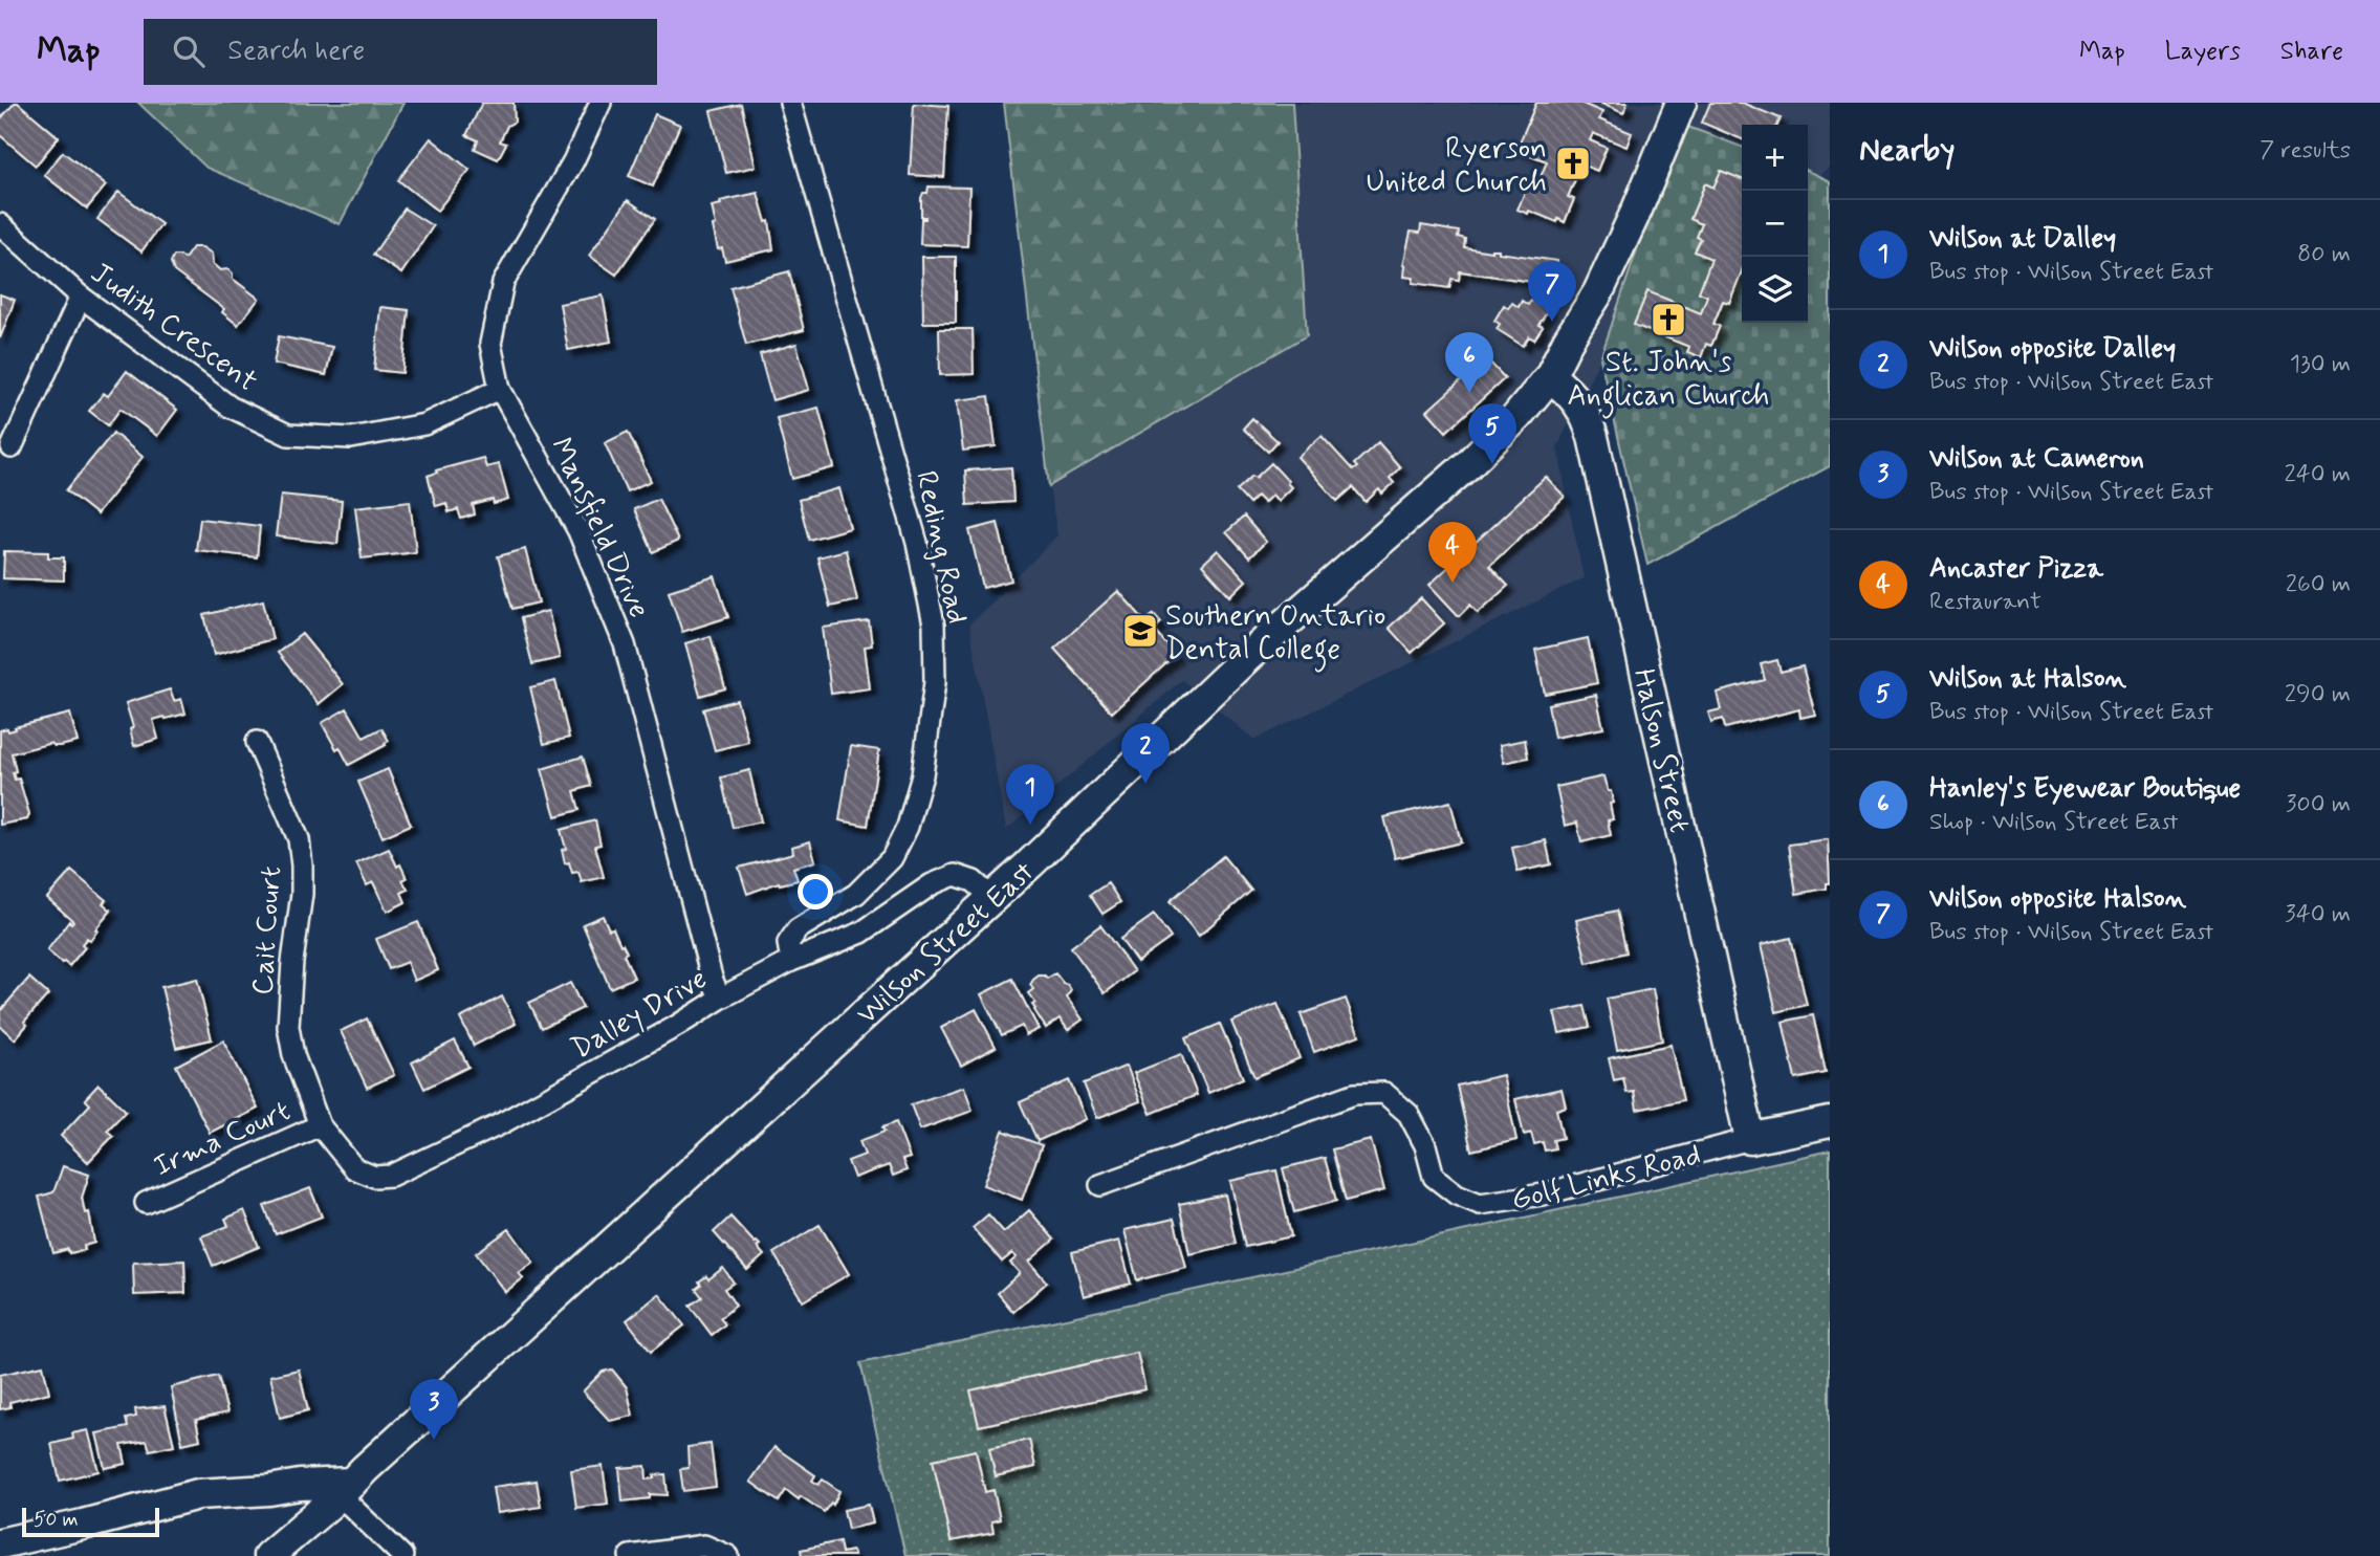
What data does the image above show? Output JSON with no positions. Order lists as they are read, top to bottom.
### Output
{
  "streets": {
    "main road": ["Halson Street", "Wilson Street East", "Golf Links Road"],
    "street": [
      "Judith Crescent",
      "Mansfield Drive",
      "Reding Road",
      "Cait Court",
      "Dalley Drive",
      "Irma Court"
    ]
  },
  "crossings": [
    ["Judith Crescent", "Mansfield Drive"],
    ["Mansfield Drive", "Dalley Drive"],
    ["Reding Road", "Dalley Drive"],
    ["Halson Street", "Wilson Street East"],
    ["Halson Street", "Golf Links Road"],
    ["Cait Court", "Dalley Drive"],
    ["Cait Court", "Irma Court"],
    ["Wilson Street East", "Dalley Drive"],
    ["Dalley Drive", "Irma Court"]
  ],
  "places": {
    "church": ["Ryerson United Church", "St. John's Anglican Church"],
    "school or university": ["Southern Ontario Dental College"]
  },
  "scale_bar": "50 m",
  "page": {
    "header": "Map",
    "search": "Search here",
    "nav": ["Map", "Layers", "Share"],
    "heading": ["Nearby", "7 results"],
    "map_buttons": ["+", "−"],
    "list": [
      {
        "mark": "1",
        "name": "Wilson at Dalley",
        "note": "Bus stop · Wilson Street East",
        "value": "80 m"
      },
      {
        "mark": "2",
        "name": "Wilson opposite Dalley",
        "note": "Bus stop · Wilson Street East",
        "value": "130 m"
      },
      {
        "mark": "3",
        "name": "Wilson at Cameron",
        "note": "Bus stop · Wilson Street East",
        "value": "240 m"
      },
      {
        "mark": "4",
        "name": "Ancaster Pizza",
        "note": "Restaurant",
        "value": "260 m"
      },
      {
        "mark": "5",
        "name": "Wilson at Halson",
        "note": "Bus stop · Wilson Street East",
        "value": "290 m"
      },
      {
        "mark": "6",
        "name": "Hanley's Eyewear Boutique",
        "note": "Shop · Wilson Street East",
        "value": "300 m"
      },
      {
        "mark": "7",
        "name": "Wilson opposite Halson",
        "note": "Bus stop · Wilson Street East",
        "value": "340 m"
      }
    ],
    "pins": [
      "7",
      "6",
      "5",
      "4",
      "2",
      "1",
      "3"
    ],
    "scale": "50 m"
  }
}
